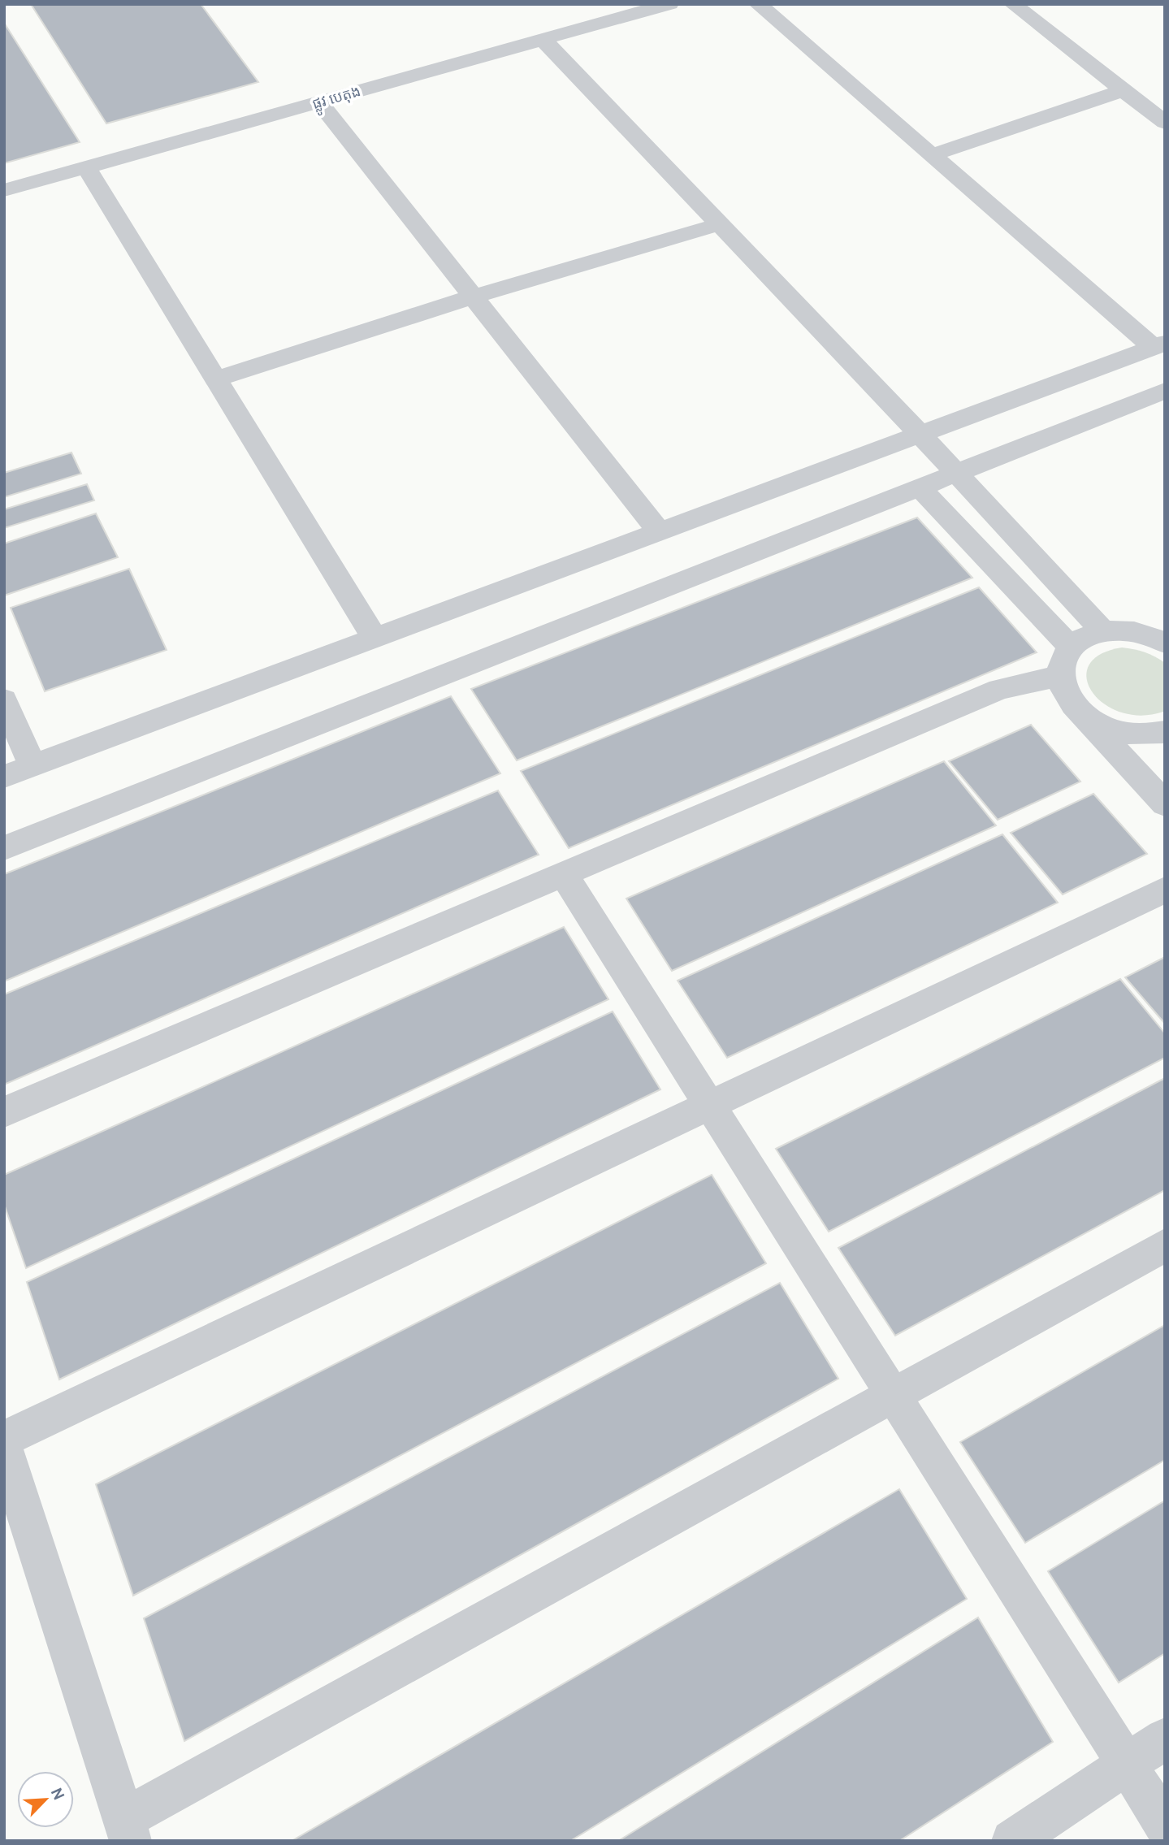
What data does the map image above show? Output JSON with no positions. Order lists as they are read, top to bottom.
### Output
{
  "streets": {
    "street": ["ផ្លូវ បេតុង"]
  },
  "north": "top right"
}
